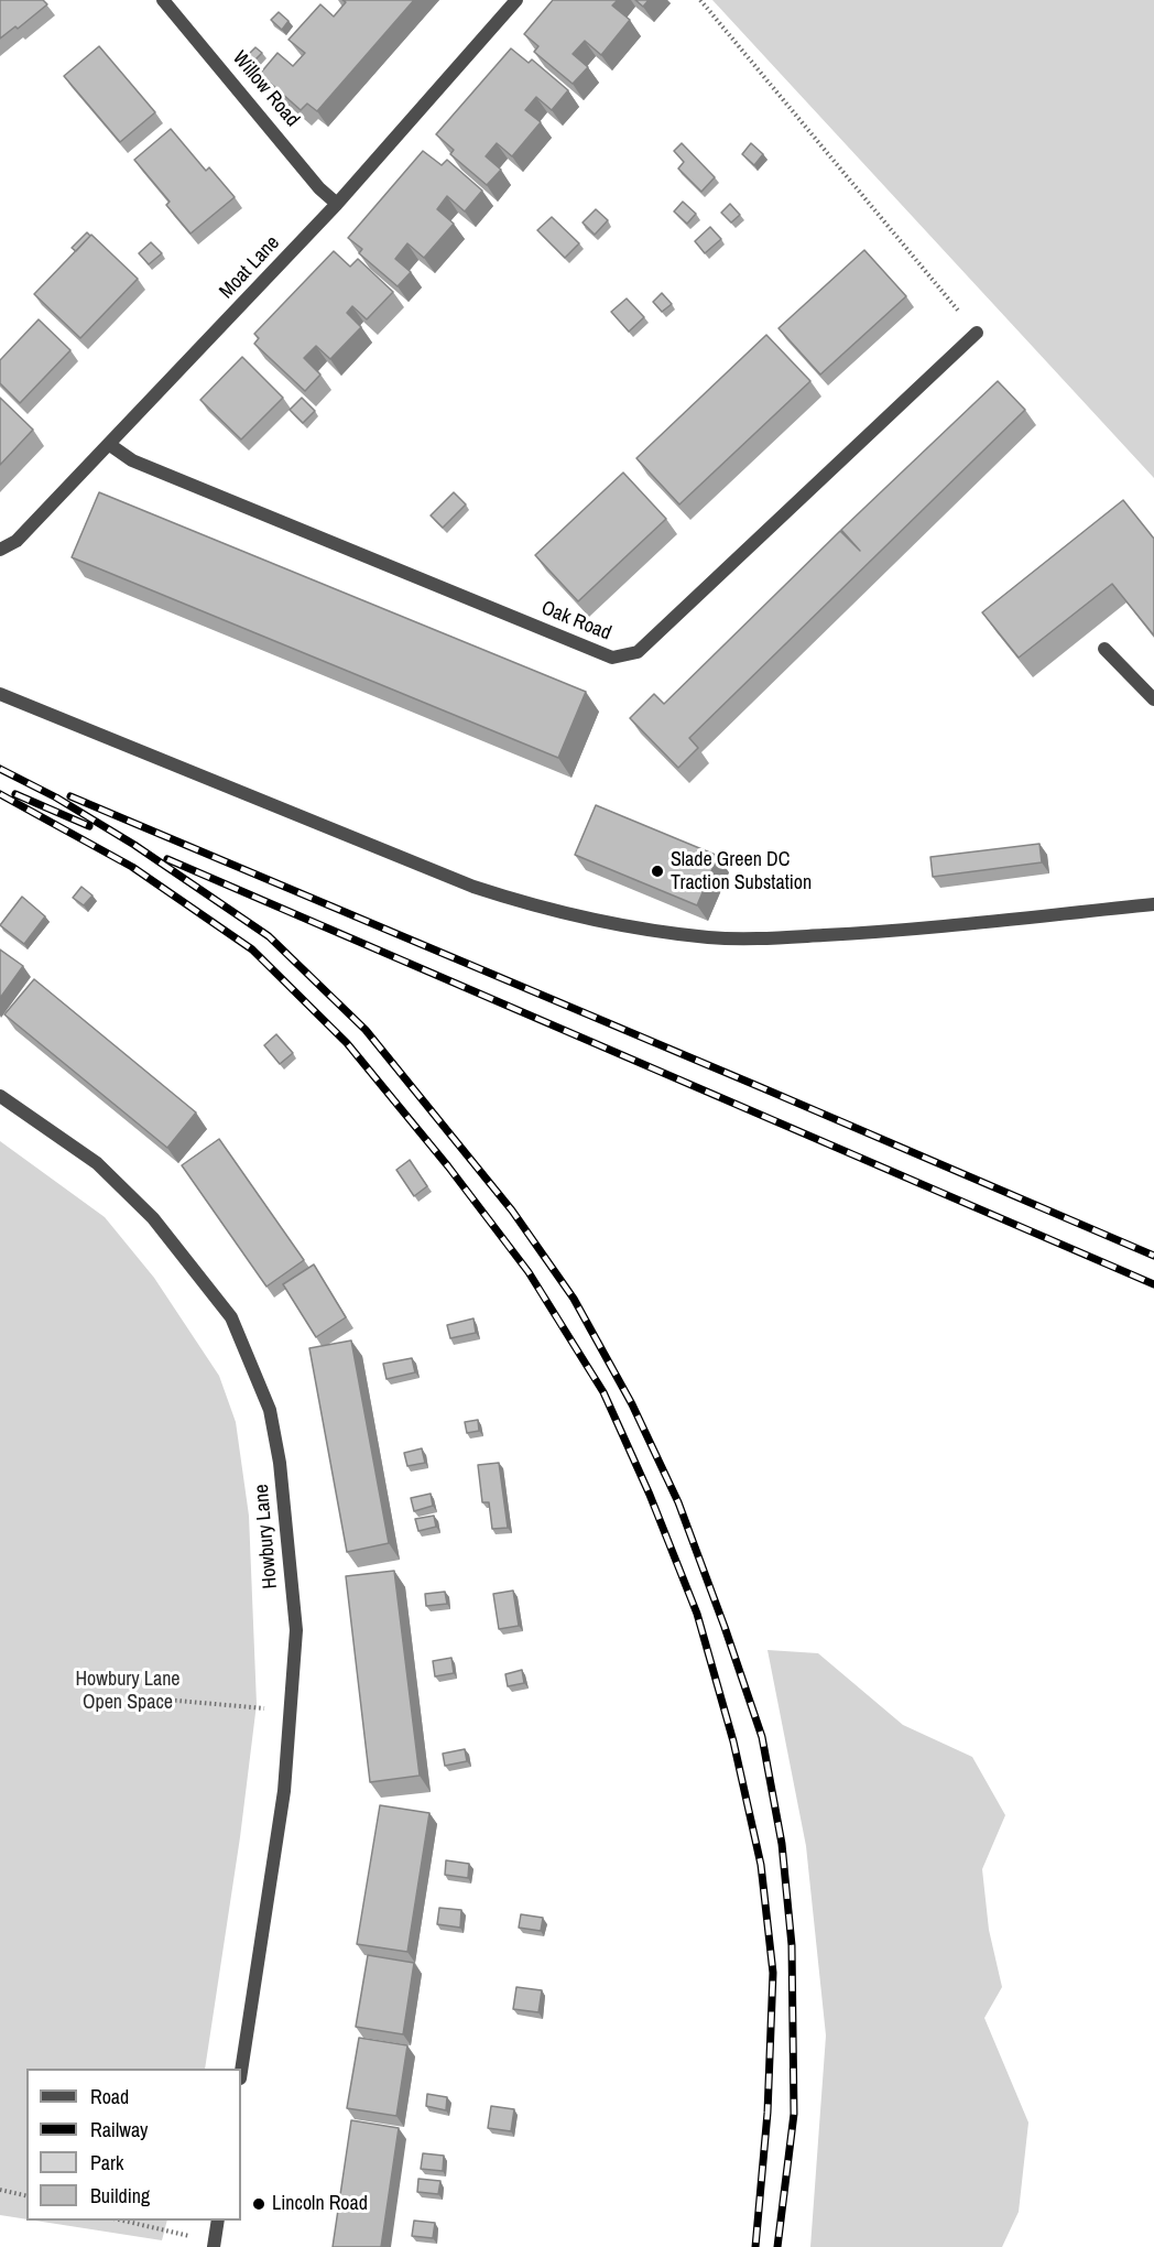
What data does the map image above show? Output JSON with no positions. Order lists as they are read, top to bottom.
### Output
{
  "streets": {
    "street": [
      "Willow Road",
      "Moat Lane",
      "Oak Road",
      "Howbury Lane"
    ]
  },
  "crossings": [
    ["Willow Road", "Moat Lane"],
    ["Moat Lane", "Oak Road"]
  ],
  "parks": ["Howbury Lane Open Space"],
  "places": ["Slade Green DC Traction Substation", "Lincoln Road"],
  "legend": [
    "Road",
    "Railway",
    "Park",
    "Building"
  ]
}
